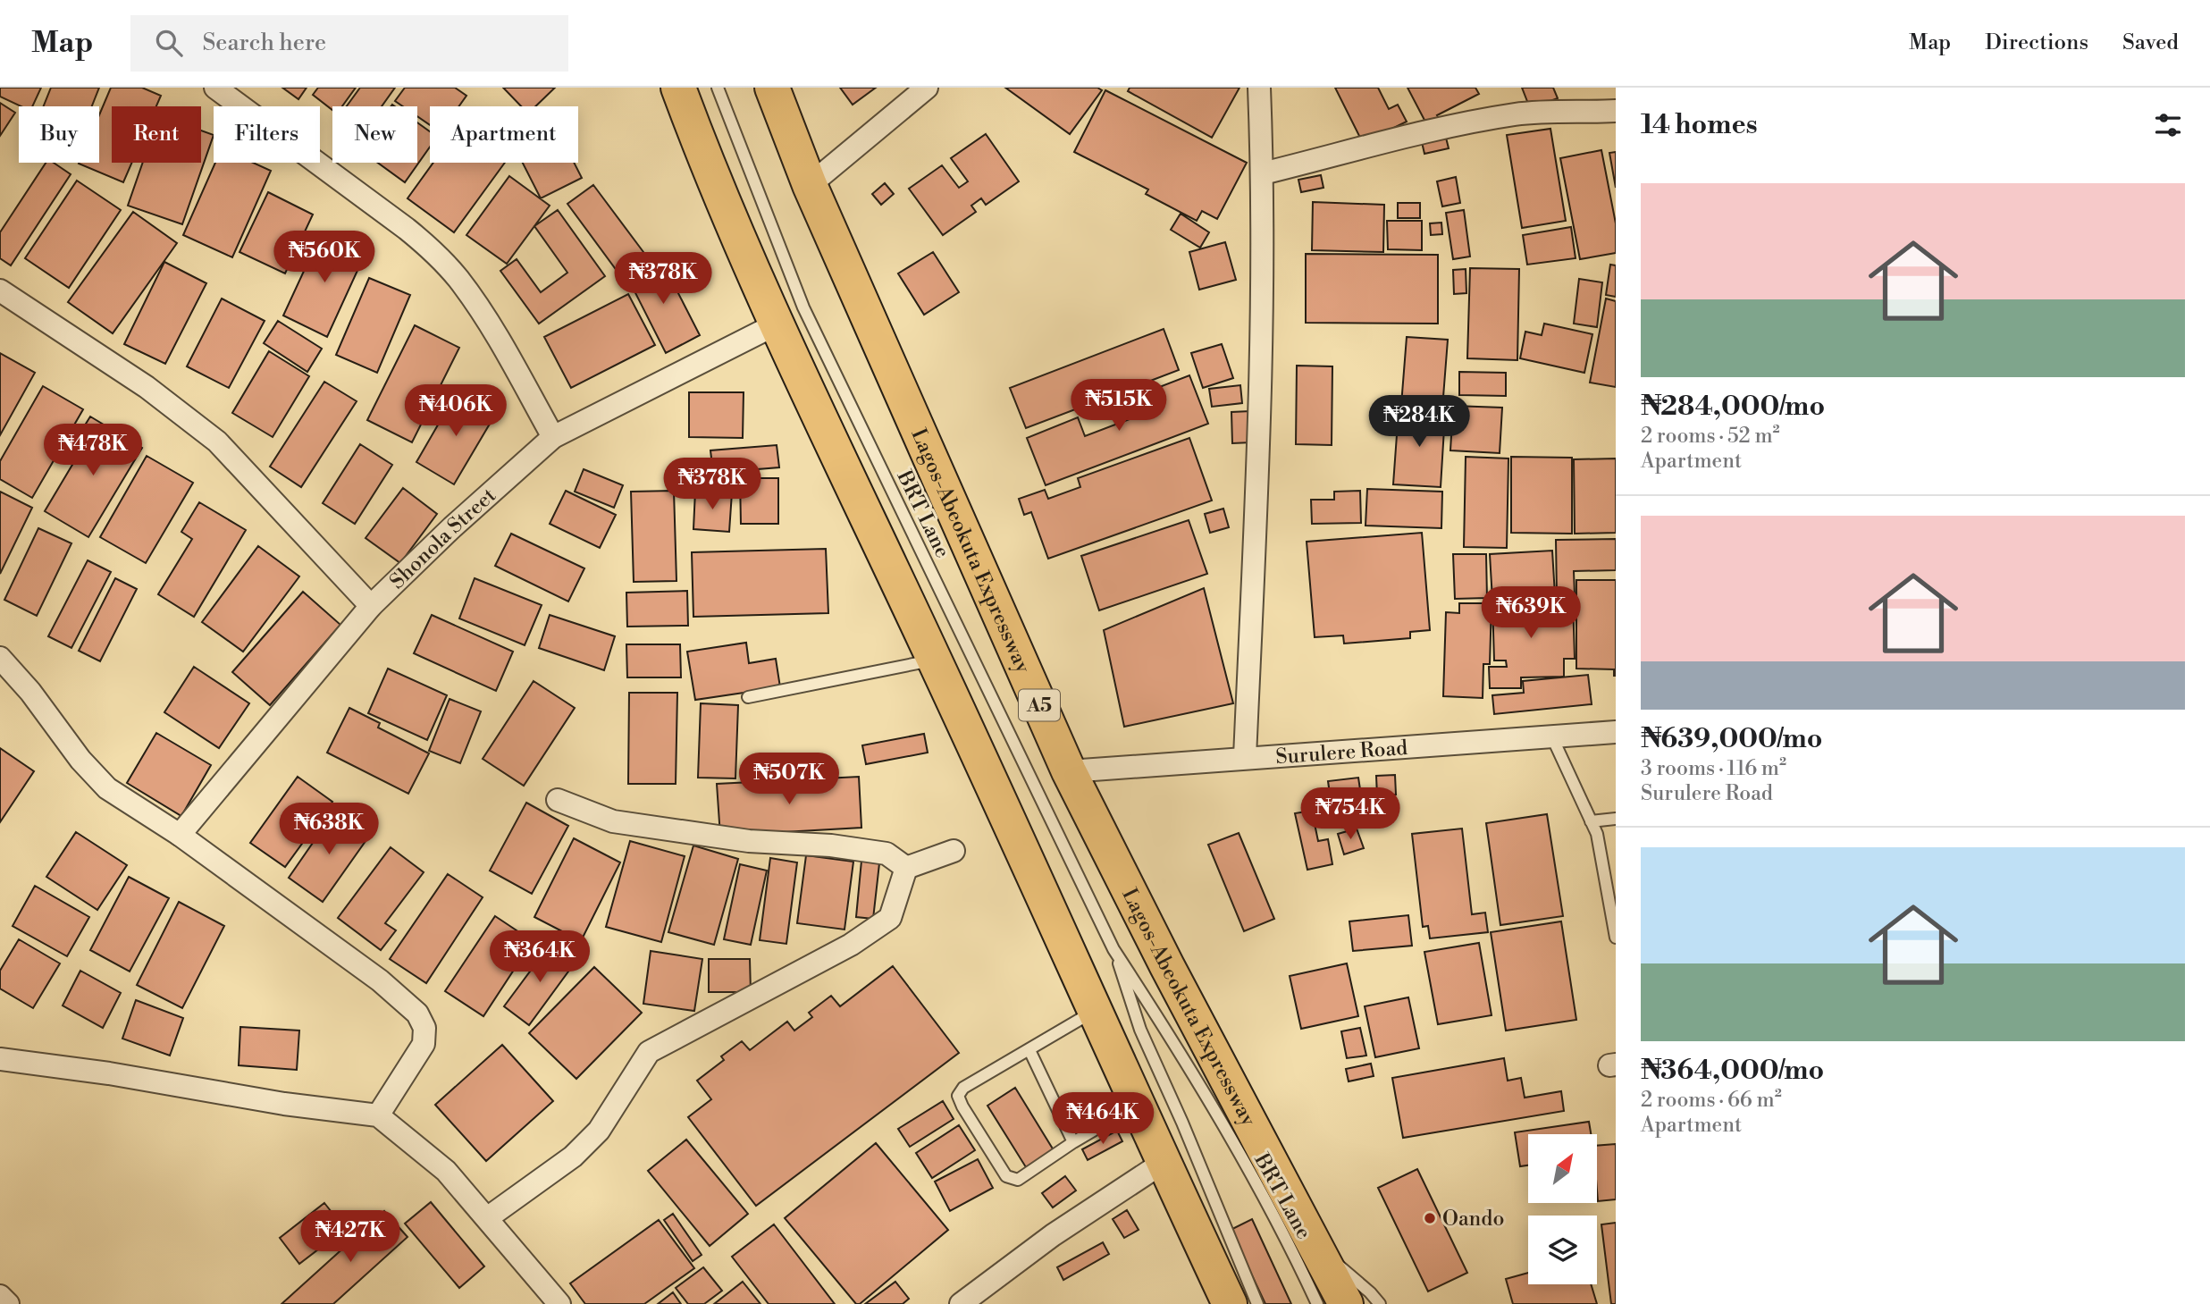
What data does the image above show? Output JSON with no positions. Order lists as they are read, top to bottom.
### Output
{
  "streets": {
    "highway": ["Lagos-Abeokuta Expressway", "A5"],
    "street": ["Shonola Street", "Surulere Road"],
    "lane": ["BRT Lane"]
  },
  "crossings": [
    ["Lagos-Abeokuta Expressway", "Surulere Road"]
  ],
  "places": ["Oando"],
  "north": "top right",
  "page": {
    "header": "Map",
    "search": "Search here",
    "nav": ["Map", "Directions", "Saved"],
    "heading": "14 homes",
    "chip": [
      "Buy",
      "Rent",
      "Filters",
      "New",
      "Apartment"
    ],
    "list": [
      {
        "name": "₦284,000/mo",
        "note": "2 rooms · 52 m² · Apartment"
      },
      {
        "name": "₦639,000/mo",
        "note": "3 rooms · 116 m² · Surulere Road"
      },
      {
        "name": "₦364,000/mo",
        "note": "2 rooms · 66 m² · Apartment"
      }
    ],
    "price": [
      "₦560K",
      "₦378K",
      "₦515K",
      "₦406K",
      "₦284K",
      "₦478K",
      "₦378K",
      "₦639K",
      "₦507K",
      "₦754K",
      "₦638K",
      "₦364K",
      "₦464K",
      "₦427K"
    ]
  }
}
